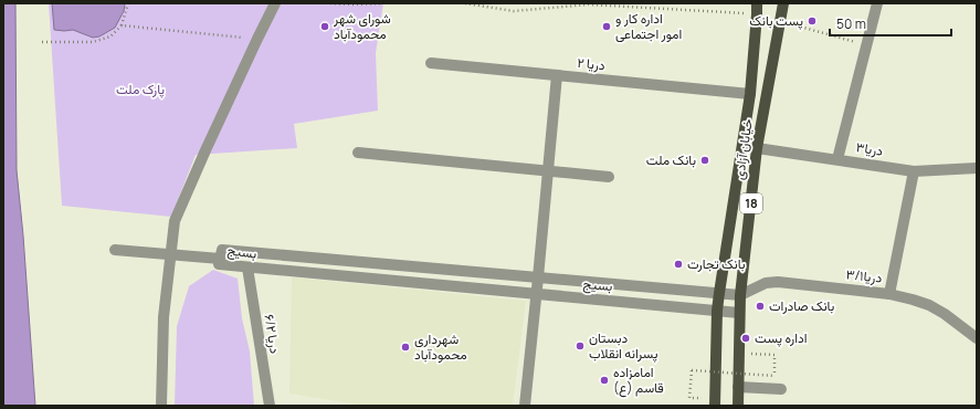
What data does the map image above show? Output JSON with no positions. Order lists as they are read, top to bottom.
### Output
{
  "streets": {
    "main road": ["خیابان آزادی", "18"],
    "street": [
      "دریا ۲",
      "دریا۳",
      "بسیج",
      "دریا۳/۱",
      "دریا ۶/۲"
    ]
  },
  "crossings": [
    ["دریا ۲", "خیابان آزادی"],
    ["خیابان آزادی", "دریا۳"],
    ["خیابان آزادی", "بسیج"],
    ["خیابان آزادی", "دریا۳/۱"],
    ["بسیج", "دریا۳/۱"],
    ["بسیج", "دریا ۶/۲"]
  ],
  "parks": ["پارک ملت"],
  "places": [
    "پست بانک",
    "شورای شهر محمودآباد",
    "اداره کار و امور اجتماعی",
    "بانک ملت",
    "بانک تجارت",
    "بانک صادرات",
    "اداره پست",
    "دبستان پسرانه انقلاب",
    "شهرداری محمودآباد",
    "امامزاده قاسم (ع)"
  ],
  "scale_bar": "50 m"
}
